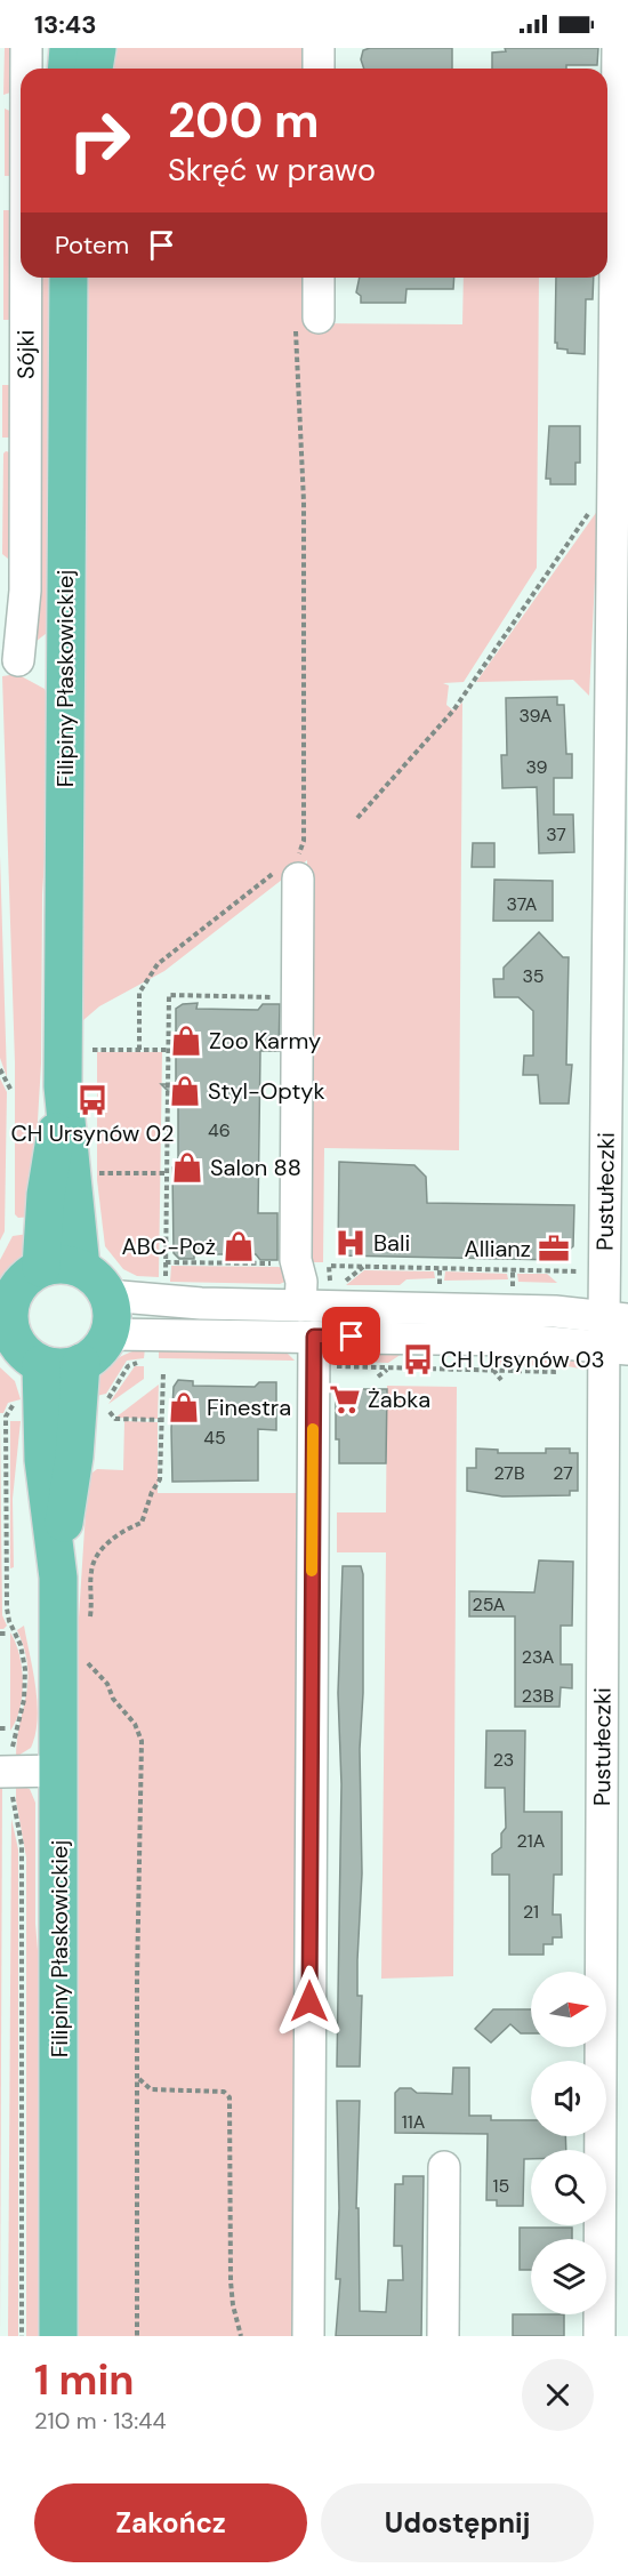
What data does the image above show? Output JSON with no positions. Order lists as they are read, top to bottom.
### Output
{
  "streets": {
    "main road": ["Filipiny Płaskowickiej"],
    "street": ["Sójki", "Pustułeczki"]
  },
  "places": {
    "shop": [
      "Zoo Karmy",
      "Styl-Optyk",
      "Salon 88",
      "ABC-Poż",
      "Finestra"
    ],
    "bus stop": ["CH Ursynów 02", "CH Ursynów 03"],
    "hospital": ["Bali"],
    "office": ["Allianz"],
    "supermarket": ["Żabka"]
  },
  "house_numbers": [
    "39A",
    "39",
    "37",
    "37A",
    "35",
    "46",
    "45",
    "27B",
    "27",
    "25A",
    "23A",
    "23B",
    "23",
    "21A",
    "21",
    "11A",
    "15"
  ],
  "north": "right",
  "page": {
    "status": "13:43",
    "turn": ["200 m", "Skręć w prawo"],
    "then": "Potem",
    "heading": ["1 min", "210 m · 13:44"],
    "buttons": ["Zakończ", "Udostępnij"]
  }
}
